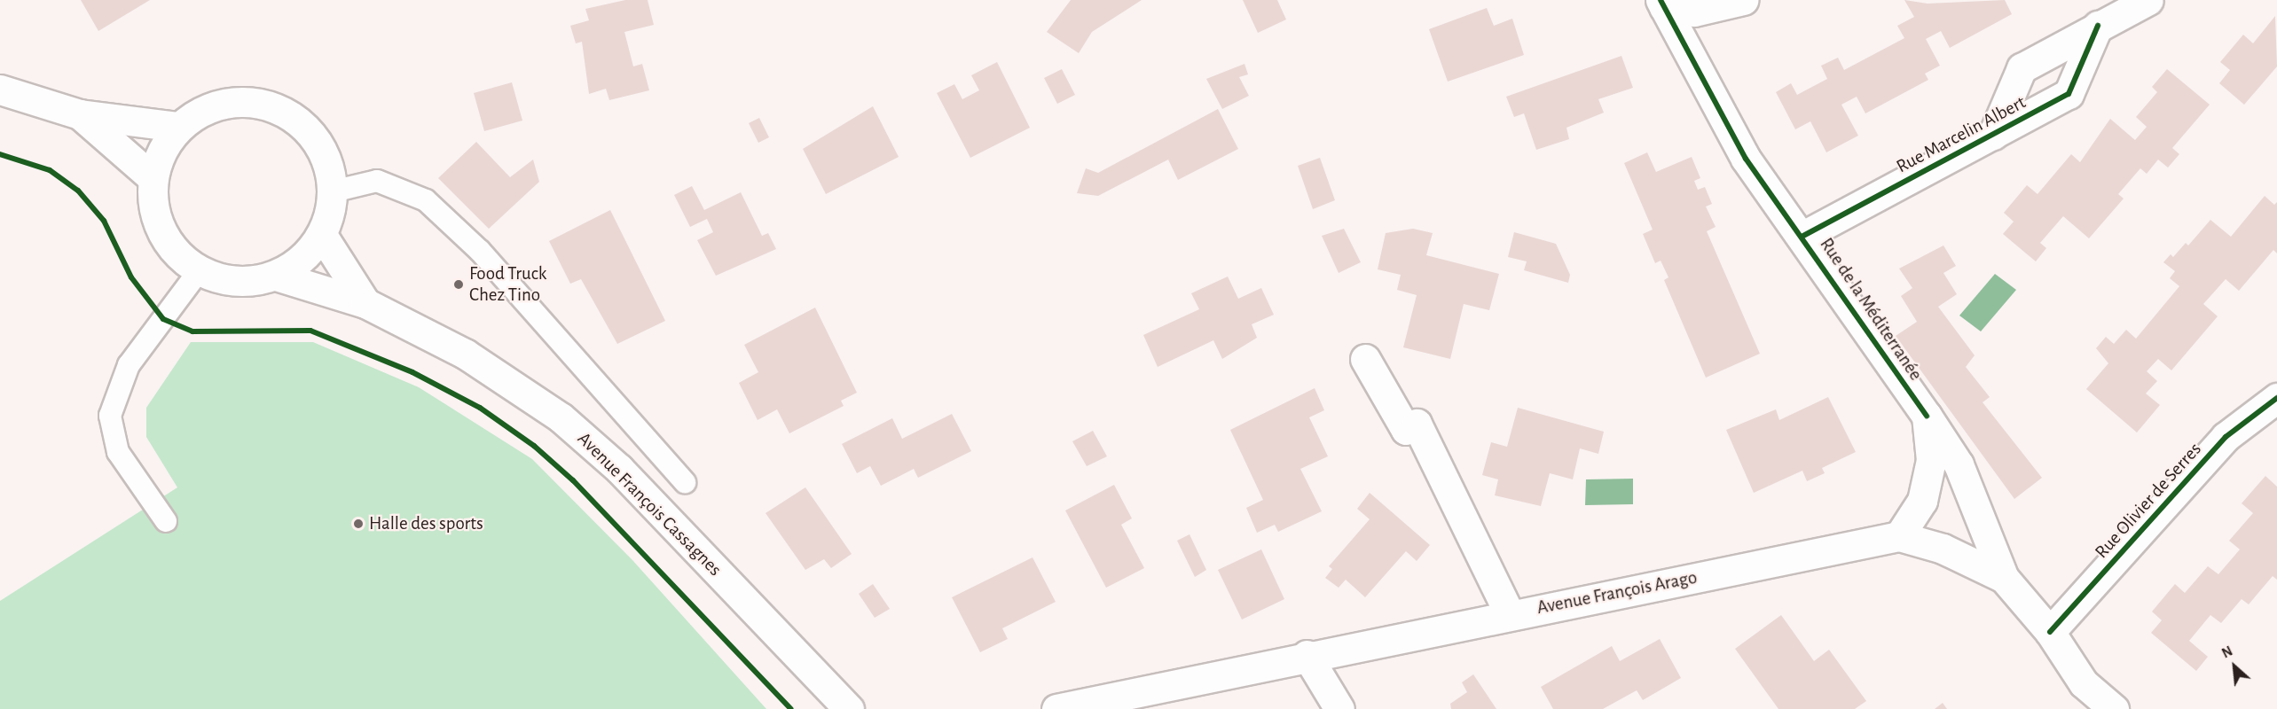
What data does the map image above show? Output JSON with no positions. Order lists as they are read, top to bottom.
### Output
{
  "streets": {
    "main road": [
      "Rue Marcelin Albert",
      "Rue de la Méditerranée",
      "Rue Olivier de Serres",
      "Avenue François Cassagnes",
      "Avenue François Arago"
    ]
  },
  "crossings": [
    ["Rue Marcelin Albert", "Rue de la Méditerranée"],
    ["Rue de la Méditerranée", "Avenue François Arago"],
    ["Rue Olivier de Serres", "Avenue François Arago"]
  ],
  "places": ["Food Truck Chez Tino", "Halle des sports"],
  "north": "top left"
}
